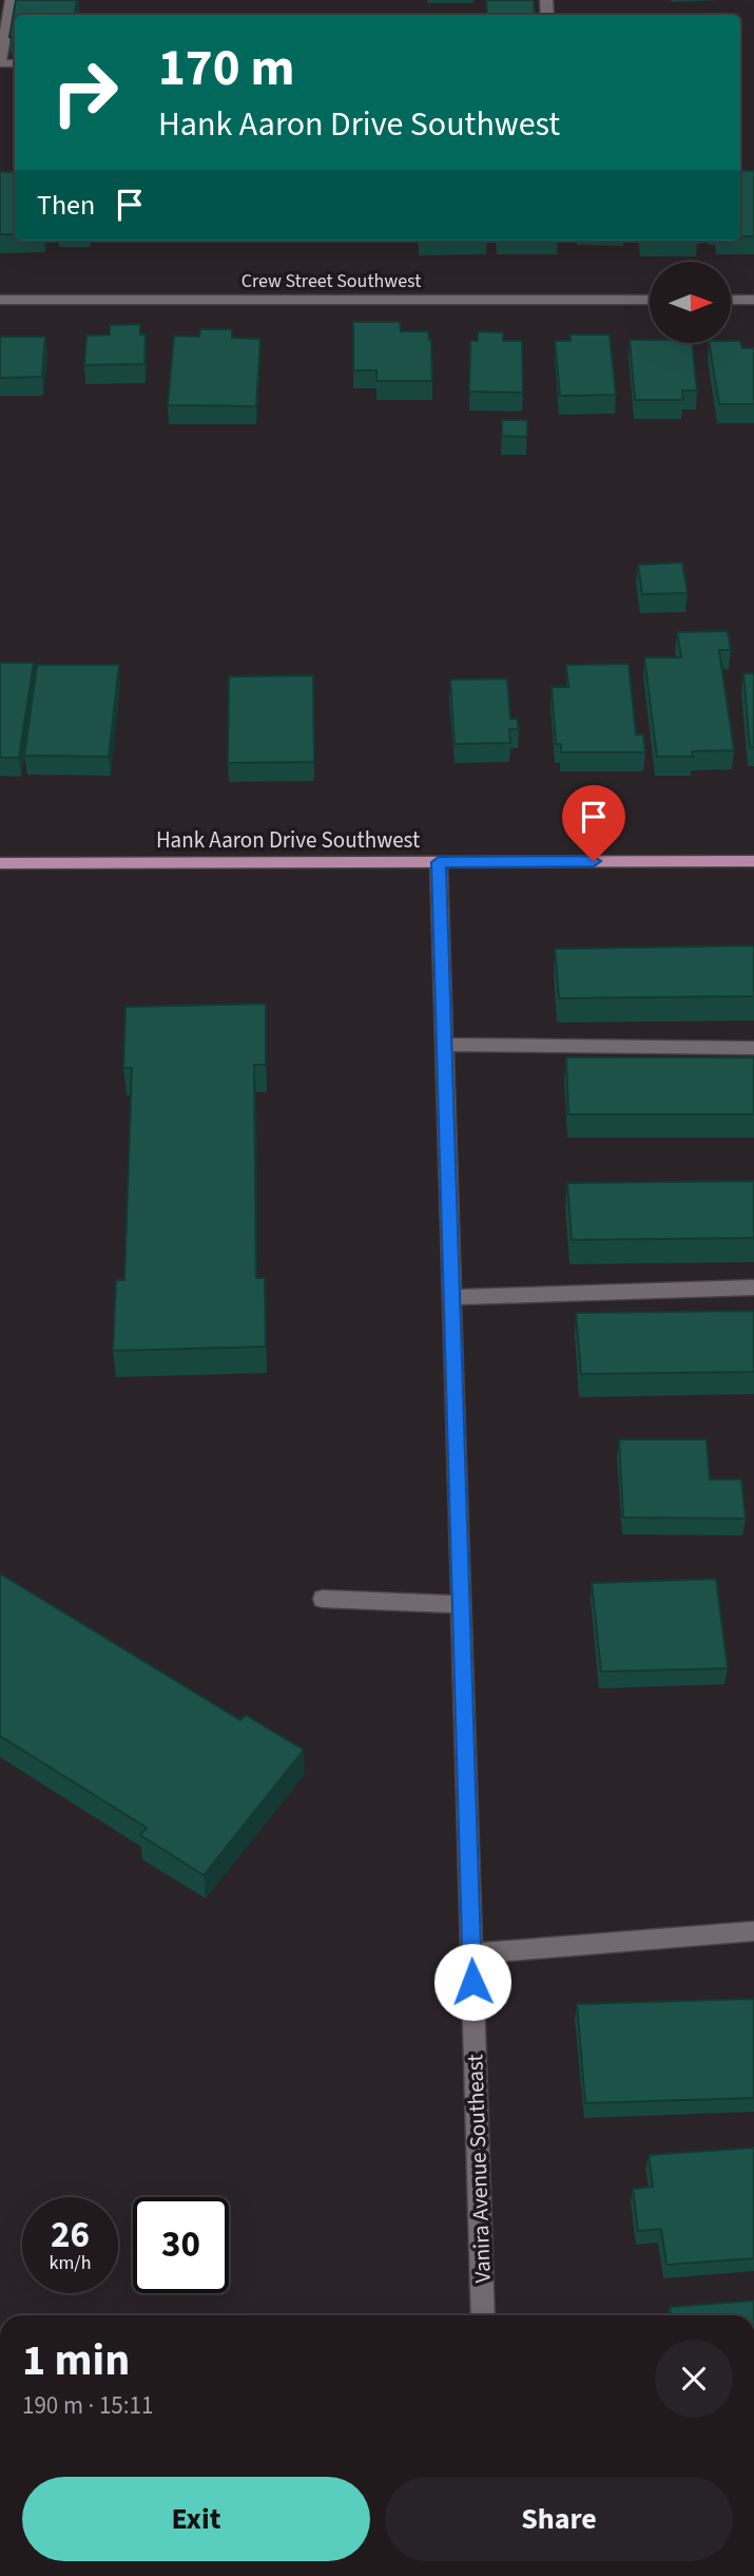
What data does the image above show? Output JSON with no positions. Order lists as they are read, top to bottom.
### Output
{
  "streets": {
    "main road": ["Hank Aaron Drive Southwest"],
    "street": ["Crew Street Southwest", "Vanira Avenue Southeast"]
  },
  "crossings": [
    ["Hank Aaron Drive Southwest", "Vanira Avenue Southeast"]
  ],
  "north": "right",
  "page": {
    "turn": ["170 m", "Hank Aaron Drive Southwest"],
    "then": "Then",
    "speed": "26 km/h",
    "limit": "30",
    "heading": ["1 min", "190 m · 15:11"],
    "buttons": ["Exit", "Share"]
  }
}
